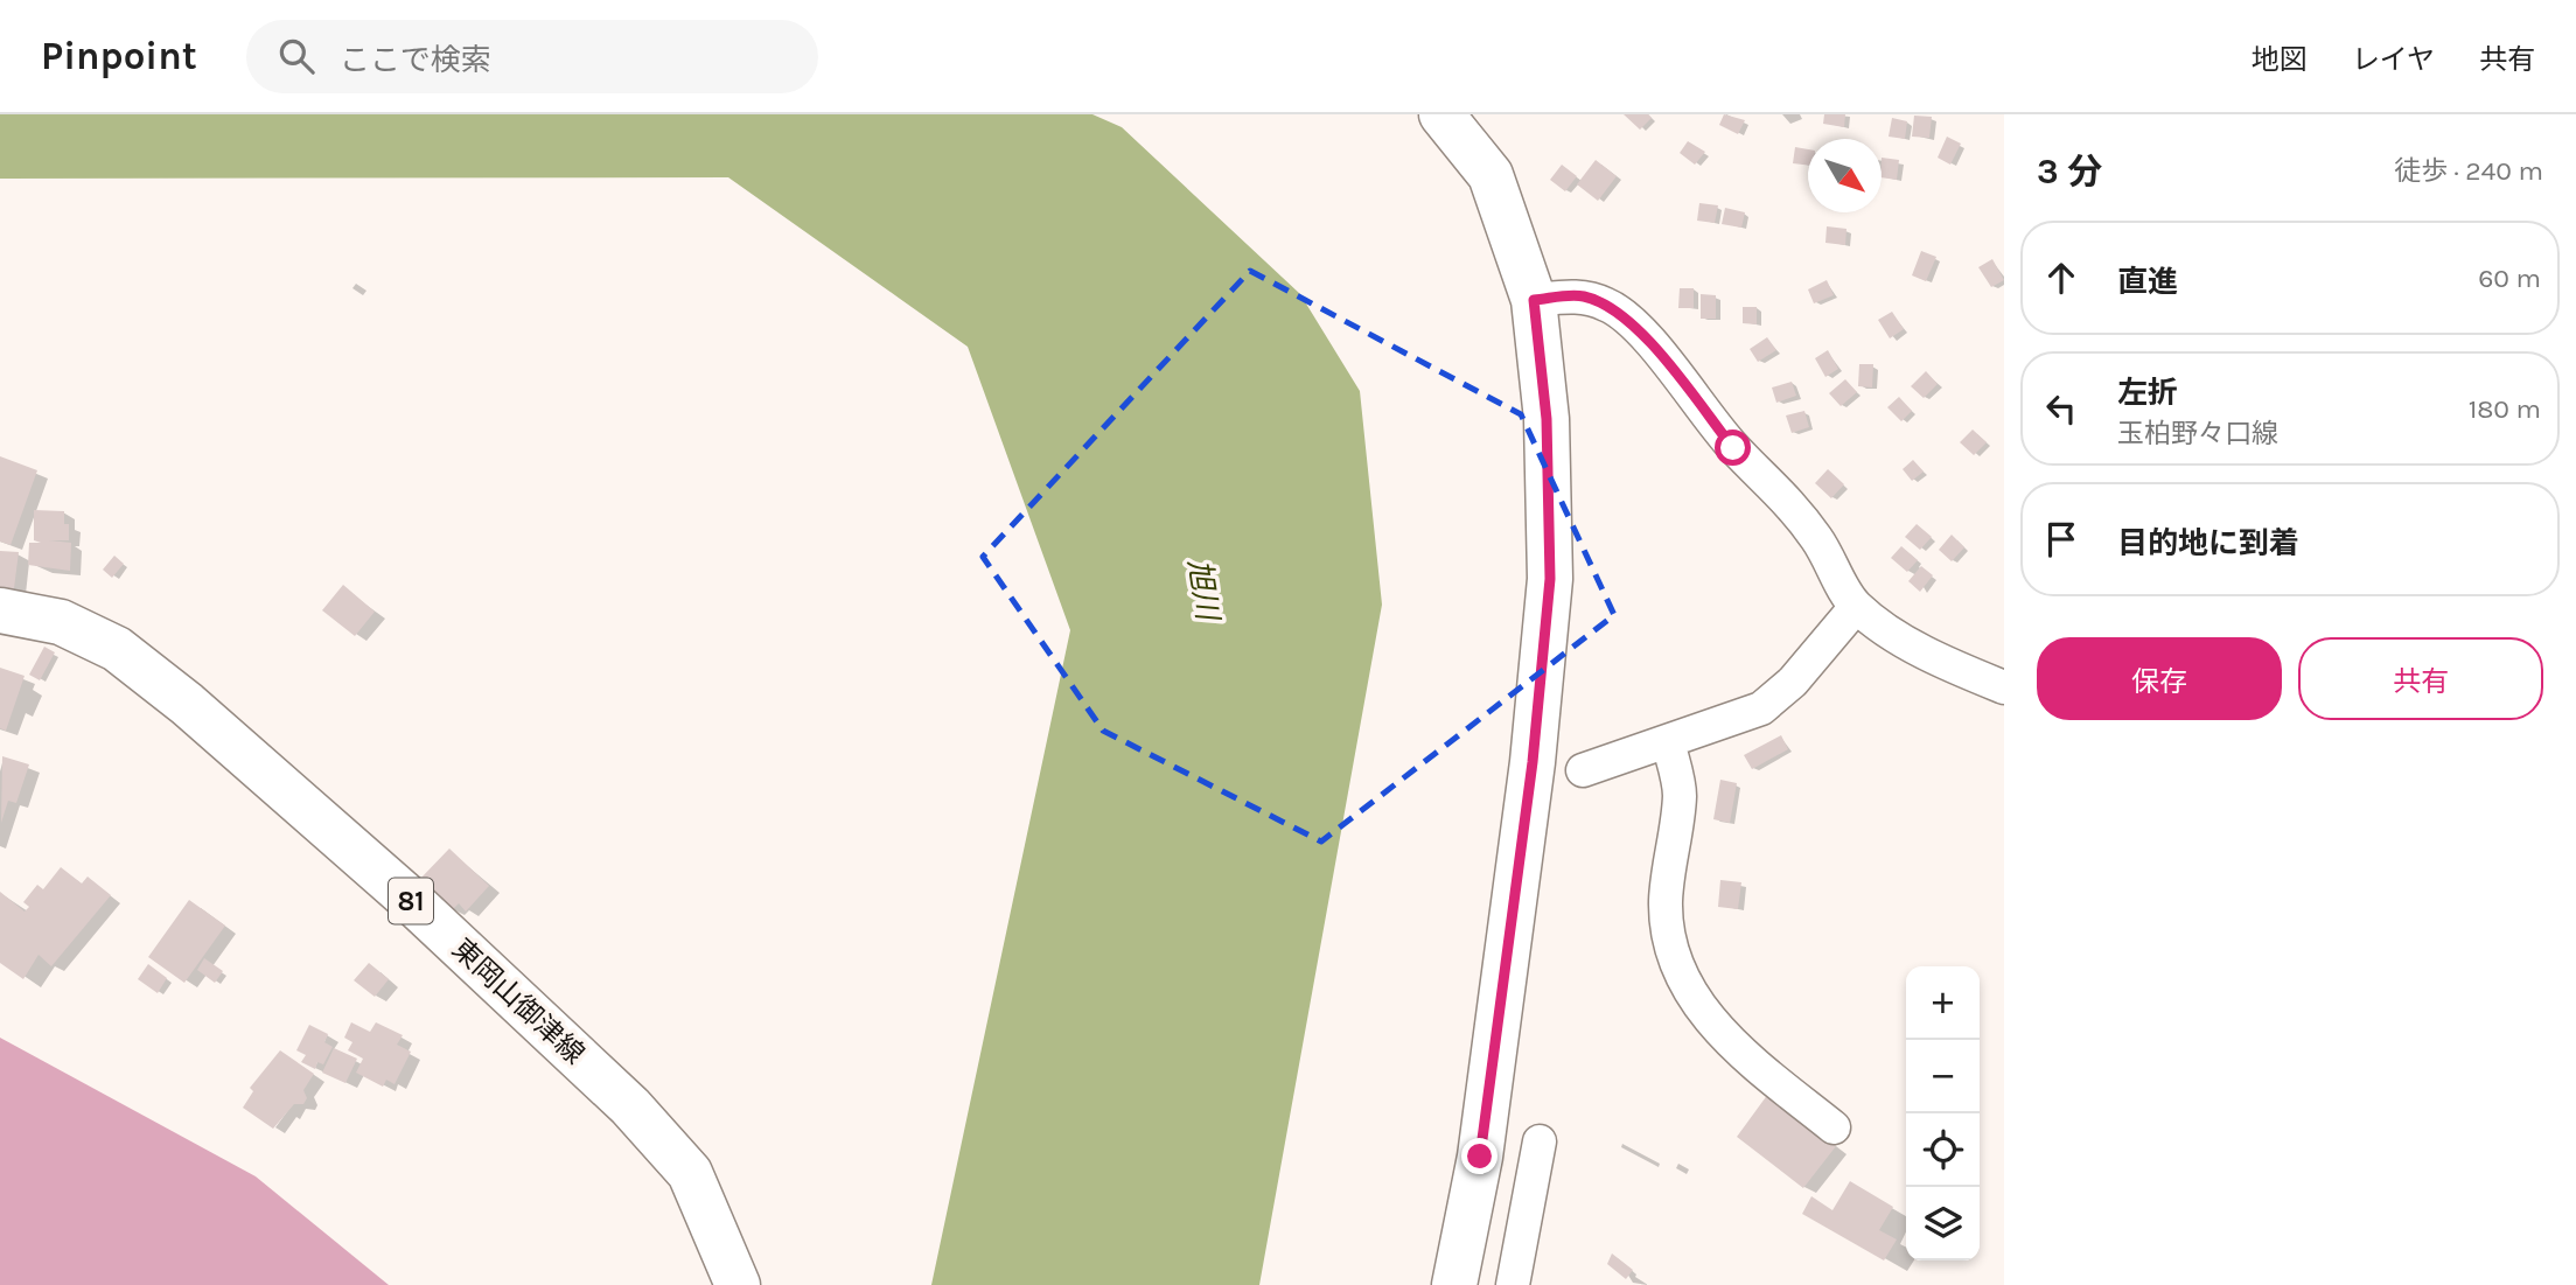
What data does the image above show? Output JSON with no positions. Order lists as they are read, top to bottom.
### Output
{
  "streets": {
    "main road": ["81", "東岡山御津線"]
  },
  "water": ["旭川"],
  "north": "bottom right",
  "page": {
    "header": "Pinpoint",
    "search": "ここで検索",
    "nav": ["地図", "レイヤ", "共有"],
    "heading": ["3 分", "徒歩 · 240 m"],
    "list": [
      ["直進", "60 m"],
      ["左折", "玉柏野々口線", "180 m"],
      "目的地に到着"
    ],
    "buttons": ["保存", "共有"],
    "map_buttons": ["+", "−"]
  }
}
